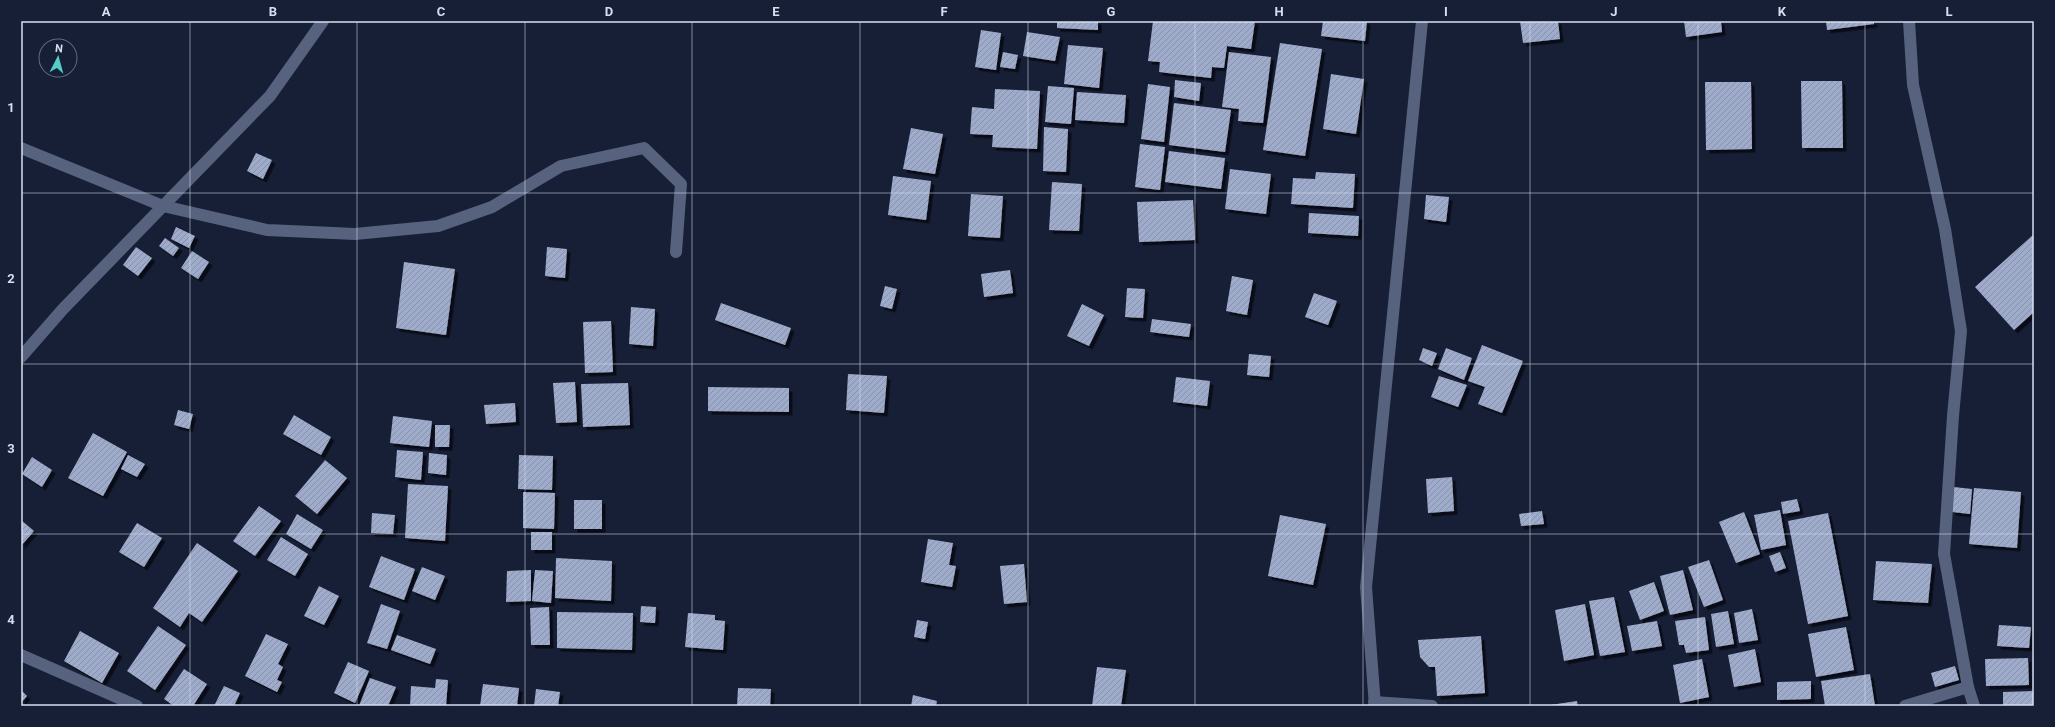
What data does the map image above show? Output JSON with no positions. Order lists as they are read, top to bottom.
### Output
{
  "north": "top",
  "grid": {
    "columns": [
      "A",
      "B",
      "C",
      "D",
      "E",
      "F",
      "G",
      "H",
      "I",
      "J",
      "K",
      "L"
    ],
    "rows": [
      "1",
      "2",
      "3",
      "4"
    ]
  }
}
